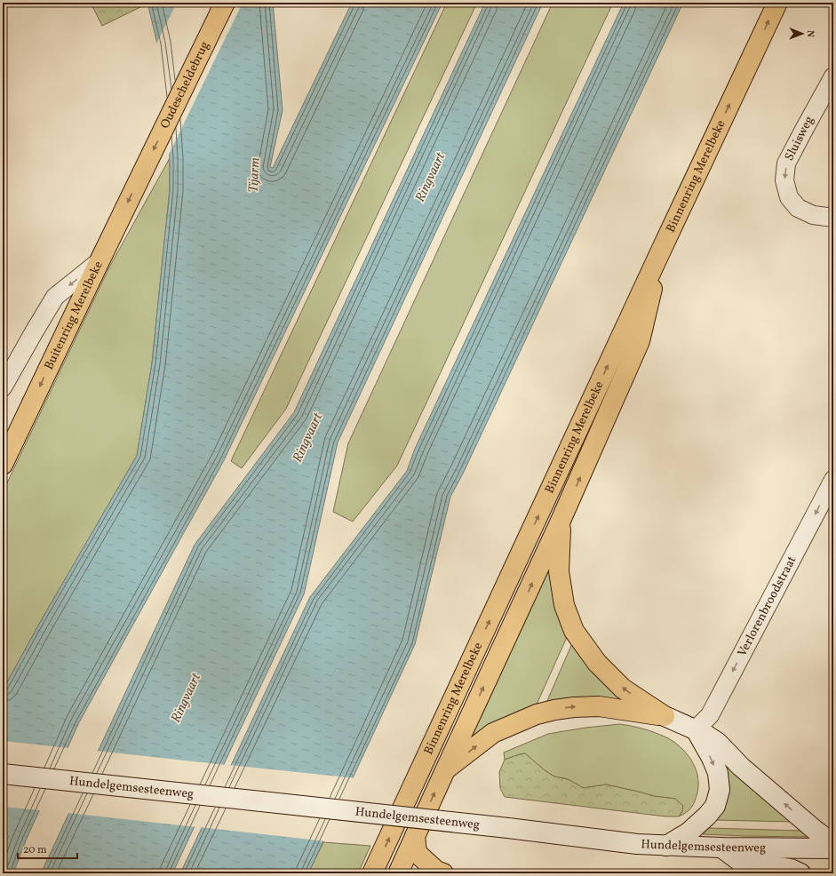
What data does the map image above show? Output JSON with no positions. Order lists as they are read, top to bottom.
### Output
{
  "streets": {
    "highway": ["Oudescheldebrug", "Binnenring Merelbeke", "Buitenring Merelbeke"],
    "main road": ["Hundelgemsesteenweg"],
    "street": ["Sluisweg", "Verlorenbroodstraat"]
  },
  "crossings": [
    ["Oudescheldebrug", "Buitenring Merelbeke"]
  ],
  "one_way": ["Oudescheldebrug", "Buitenring Merelbeke", "Verlorenbroodstraat"],
  "water": ["Tijarm", "Ringvaart"],
  "scale_bar": "20 m",
  "north": "right"
}
